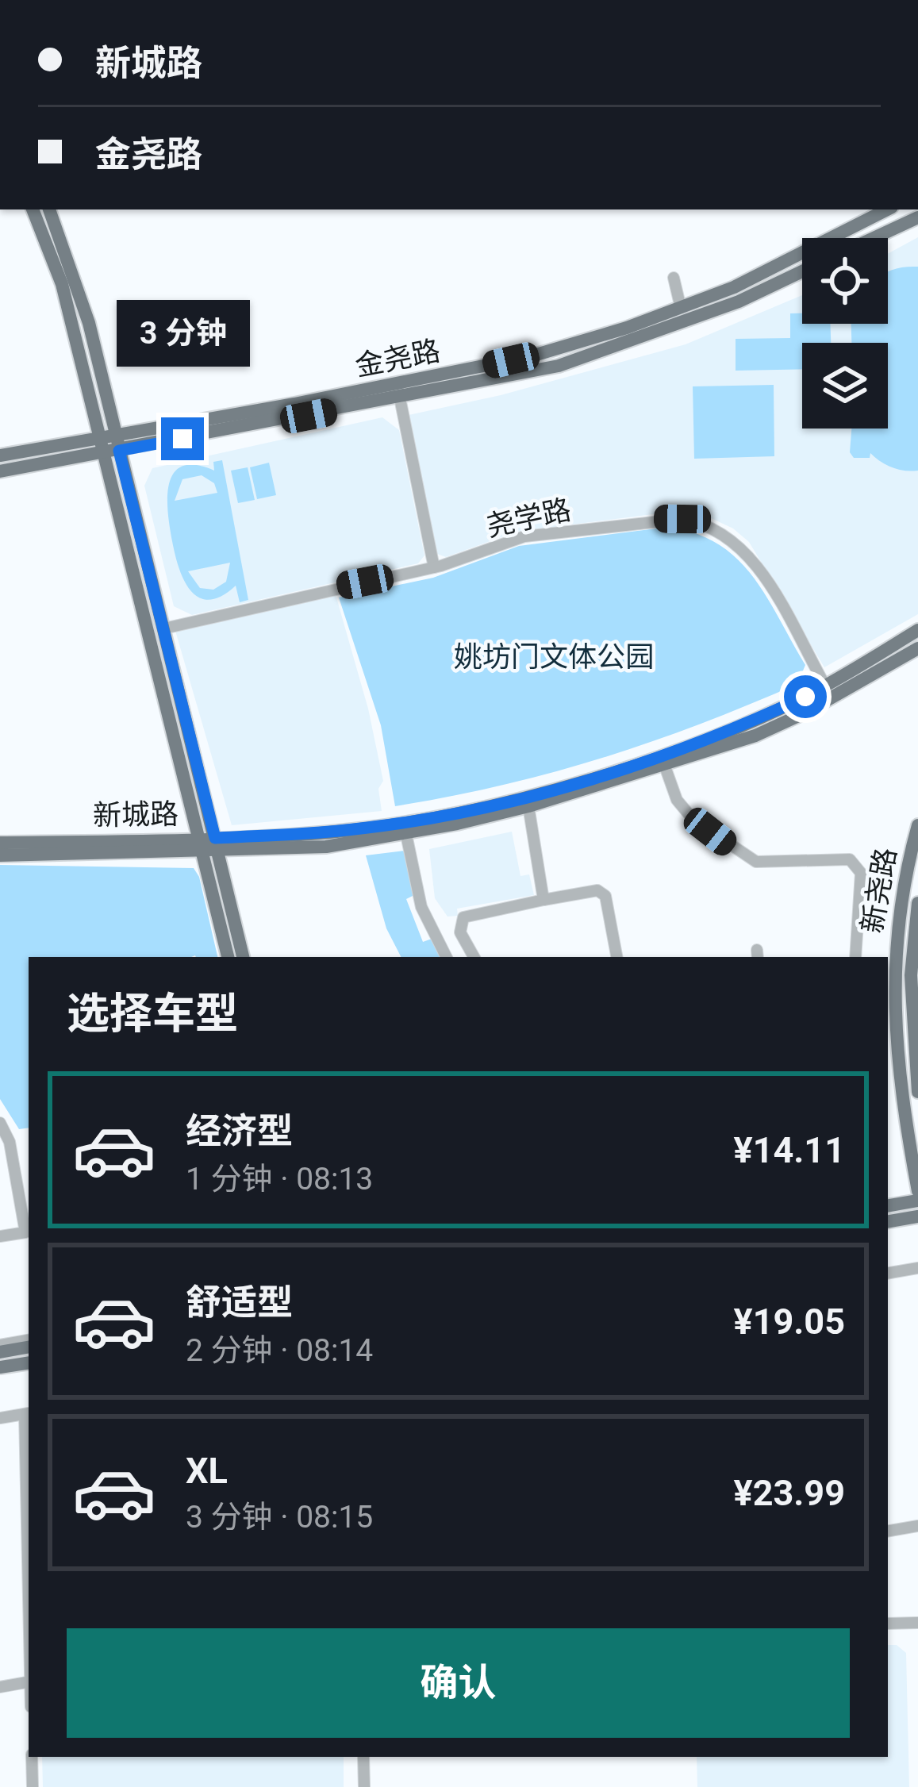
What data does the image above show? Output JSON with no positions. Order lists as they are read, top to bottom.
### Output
{
  "streets": {
    "main road": ["金尧路", "新城路", "新尧路"],
    "street": ["尧学路"]
  },
  "crossings": [
    ["尧学路", "新城路"]
  ],
  "parks": ["姚坊门文体公园"],
  "page": {
    "banner": ["新城路", "金尧路"],
    "bubble": "3 分钟",
    "heading": "选择车型",
    "list": [
      {
        "name": "经济型",
        "note": "1 分钟 · 08:13",
        "value": "¥14.11"
      },
      {
        "name": "舒适型",
        "note": "2 分钟 · 08:14",
        "value": "¥19.05"
      },
      {
        "name": "XL",
        "note": "3 分钟 · 08:15",
        "value": "¥23.99"
      }
    ],
    "buttons": "确认"
  }
}
